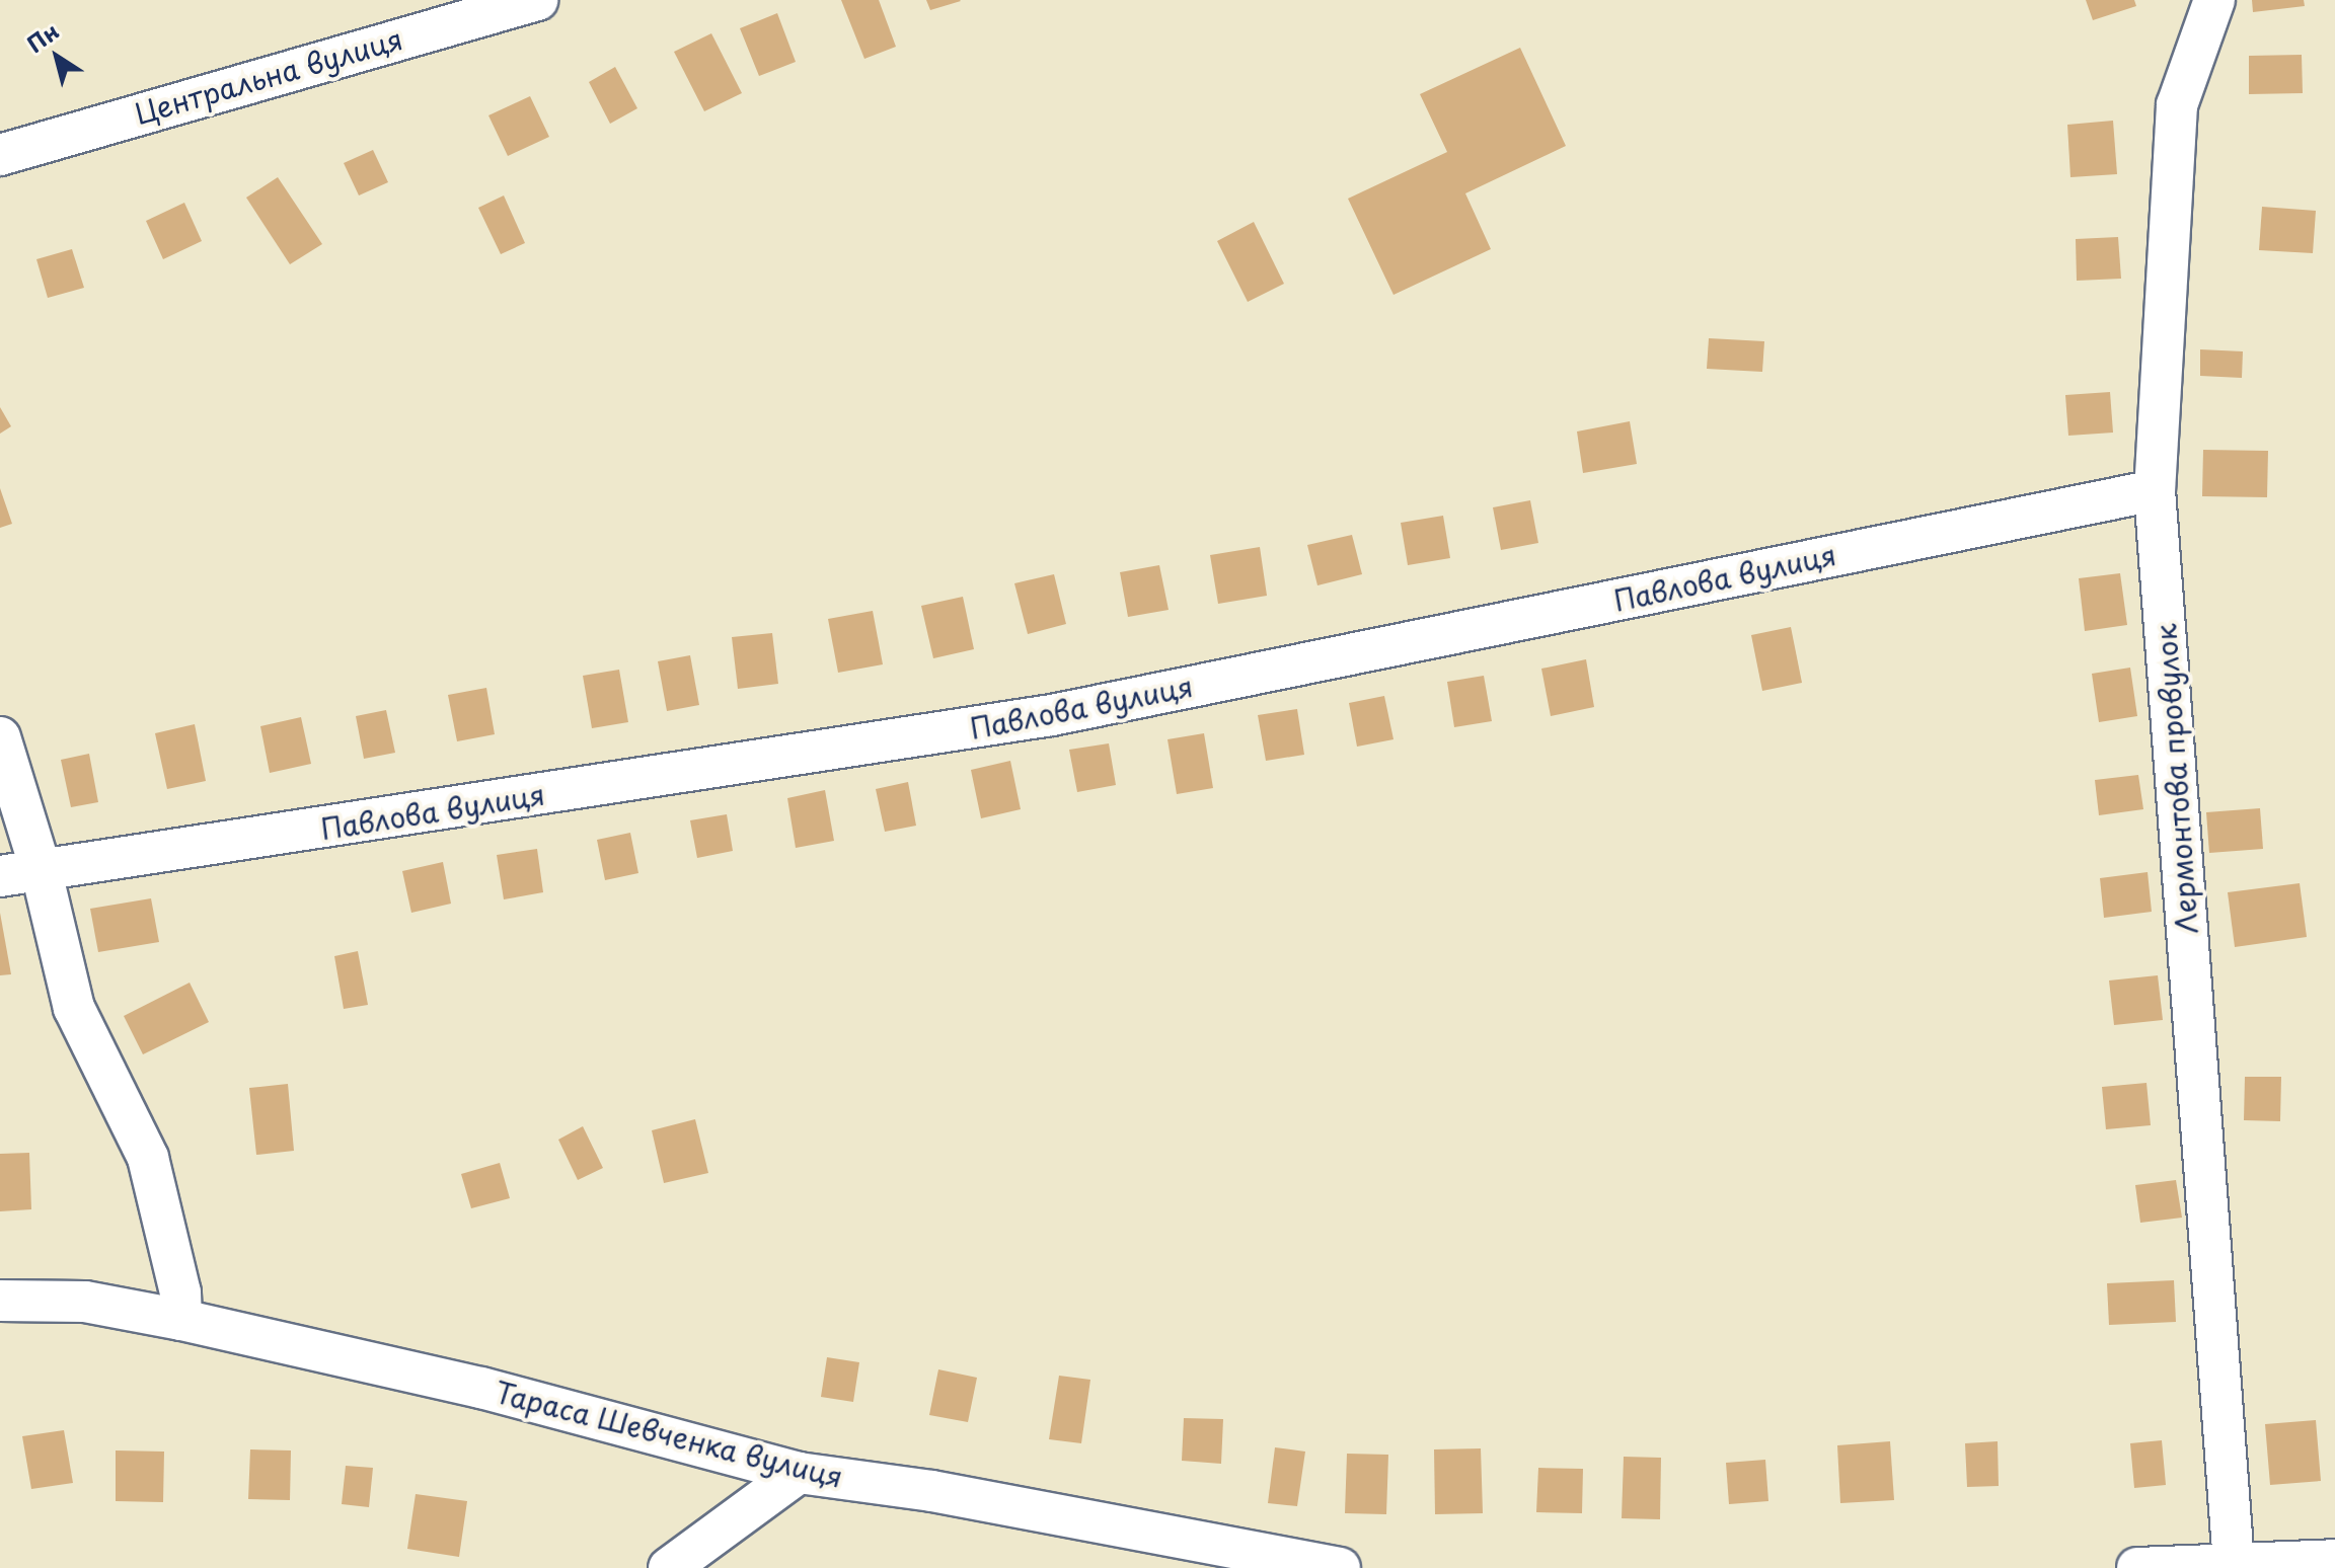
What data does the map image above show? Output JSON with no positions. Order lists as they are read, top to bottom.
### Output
{
  "streets": {
    "street": [
      "Центральна вулиця",
      "Павлова вулиця",
      "Лермонтова провулок",
      "Тараса Шевченка вулиця"
    ]
  },
  "crossings": [
    ["Павлова вулиця", "Лермонтова провулок"]
  ],
  "north": "top left"
}
